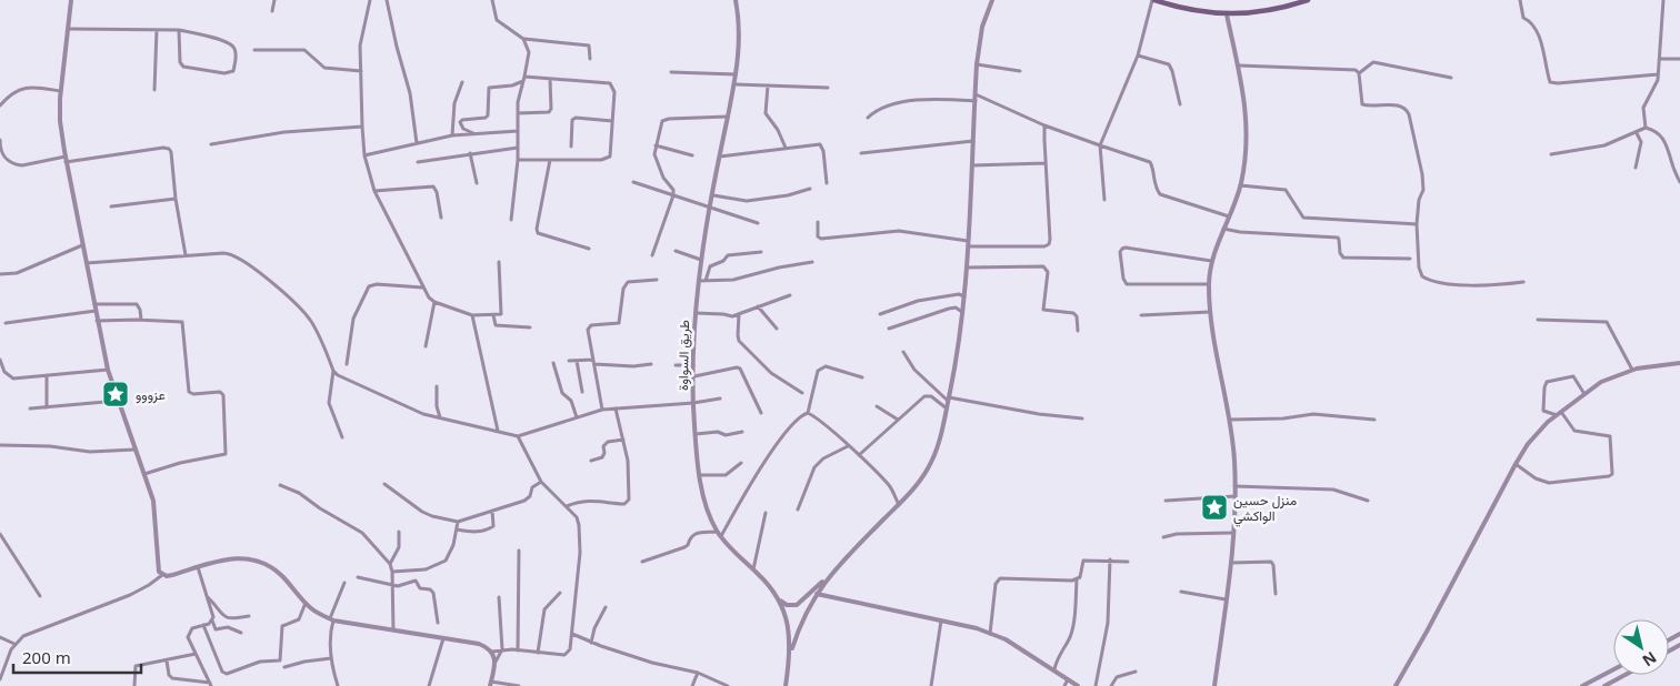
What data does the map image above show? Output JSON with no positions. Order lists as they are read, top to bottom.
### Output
{
  "streets": {
    "street": ["طريق السواوة"]
  },
  "places": {
    "place": ["عزووو", "منزل حسين الواكشي"]
  },
  "scale_bar": "200 m",
  "north": "bottom right"
}
